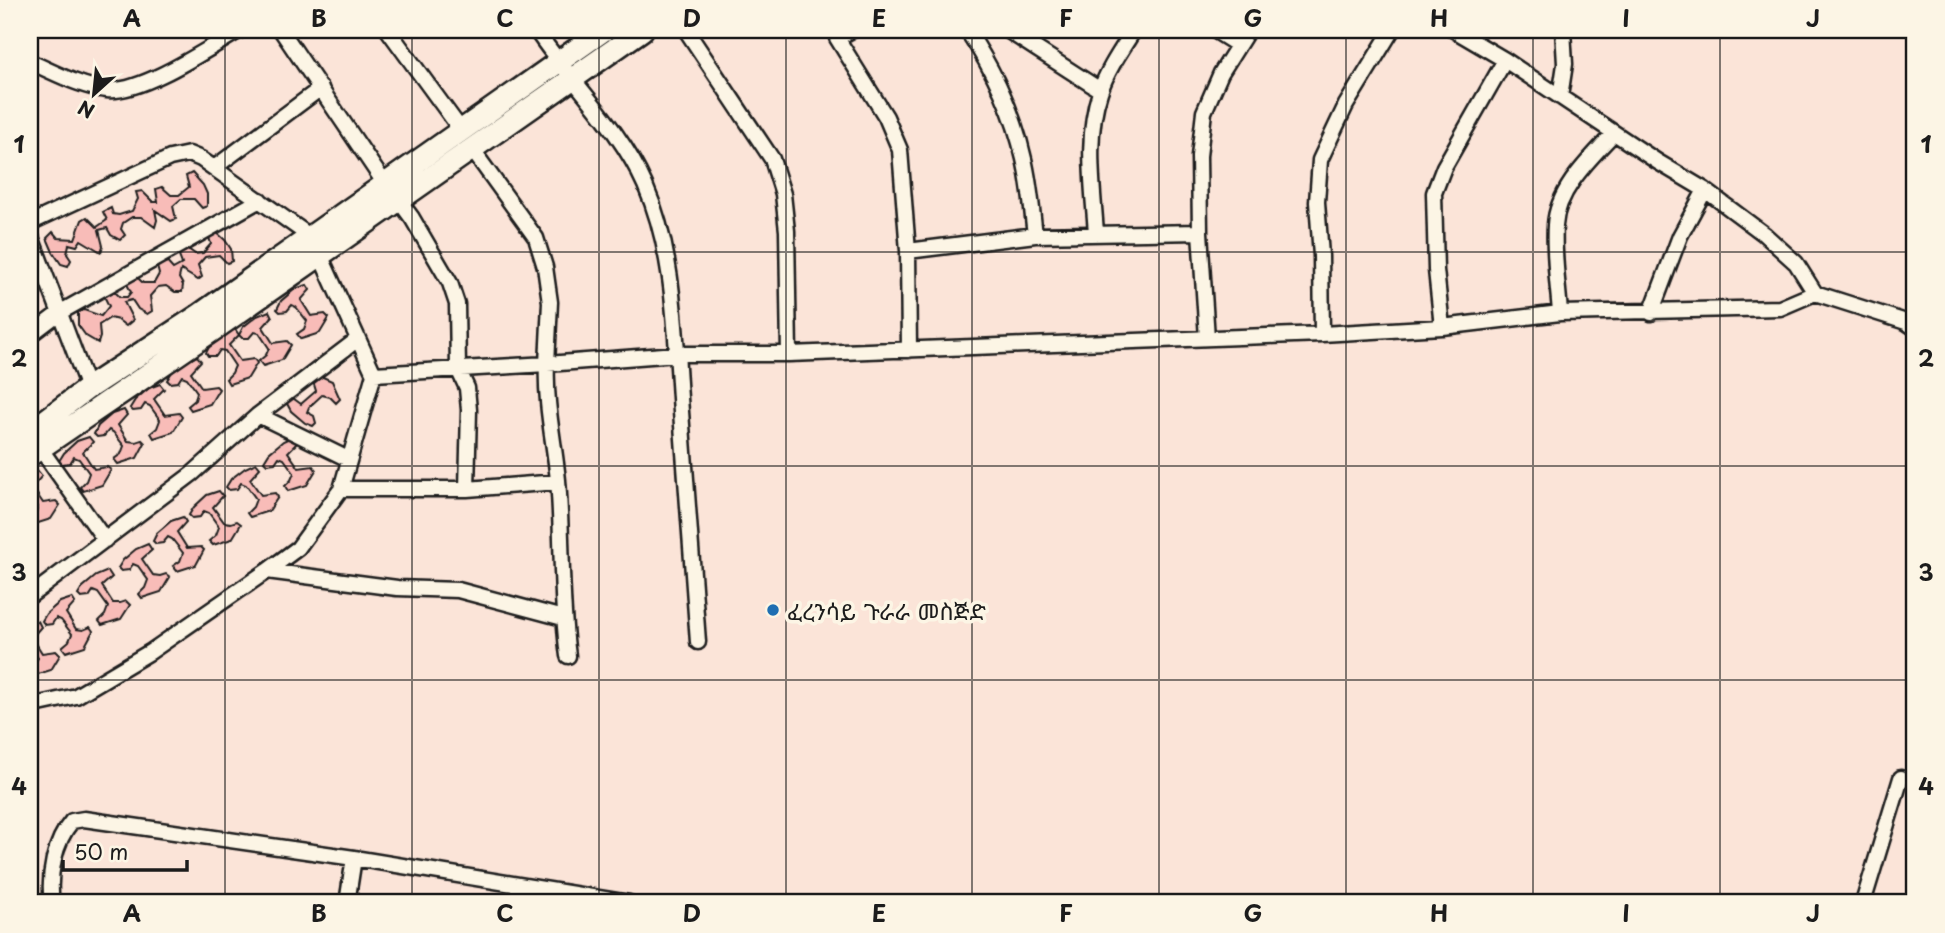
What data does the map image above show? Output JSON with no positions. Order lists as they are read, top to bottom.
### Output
{
  "places": ["ፈረንሳይ ጉራራ መስጅድ"],
  "scale_bar": "50 m",
  "north": "bottom left",
  "grid": {
    "columns": [
      "A",
      "B",
      "C",
      "D",
      "E",
      "F",
      "G",
      "H",
      "I",
      "J"
    ],
    "rows": [
      "1",
      "2",
      "3",
      "4"
    ]
  }
}
